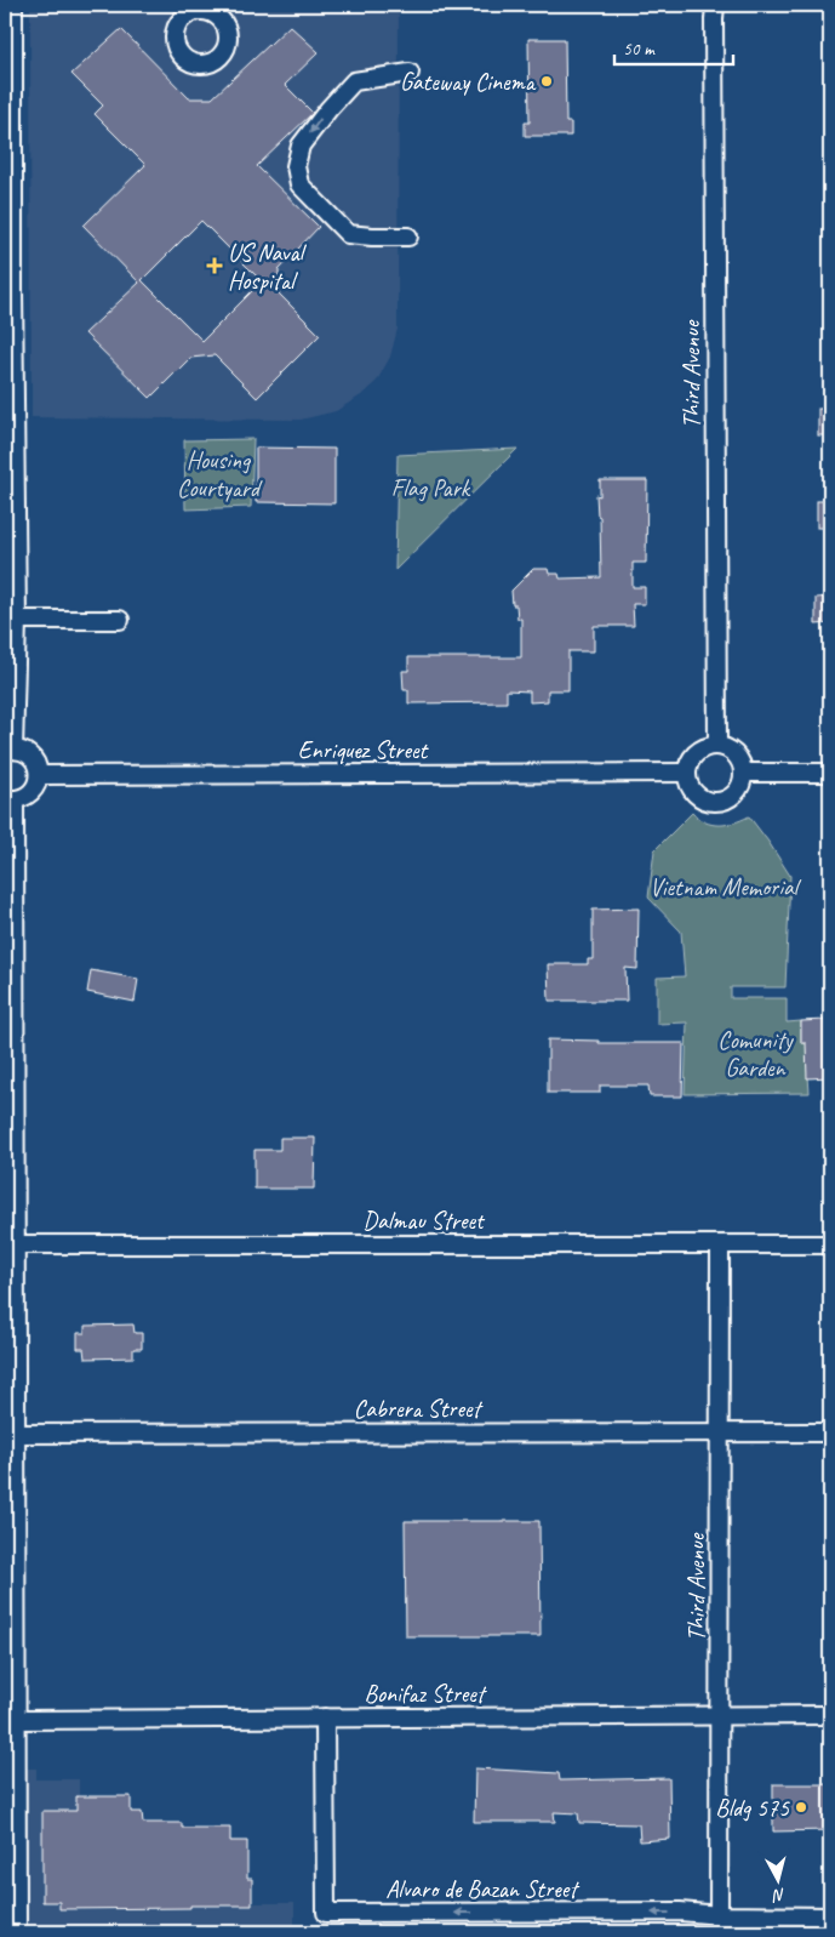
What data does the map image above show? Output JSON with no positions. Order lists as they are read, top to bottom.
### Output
{
  "streets": {
    "street": [
      "Third Avenue",
      "Enriquez Street",
      "Dalmau Street",
      "Cabrera Street",
      "Bonifaz Street",
      "Alvaro de Bazan Street"
    ]
  },
  "crossings": [
    ["Third Avenue", "Enriquez Street"],
    ["Third Avenue", "Dalmau Street"],
    ["Third Avenue", "Cabrera Street"],
    ["Third Avenue", "Bonifaz Street"],
    ["Third Avenue", "Alvaro de Bazan Street"],
    ["Bonifaz Street", "Alvaro de Bazan Street"]
  ],
  "parks": [
    "Housing Courtyard",
    "Flag Park",
    "Vietnam Memorial",
    "Comunity Garden"
  ],
  "places": {
    "other": ["Gateway Cinema", "Bldg 575"],
    "health": ["US Naval Hospital"]
  },
  "scale_bar": "50 m",
  "north": "bottom"
}
